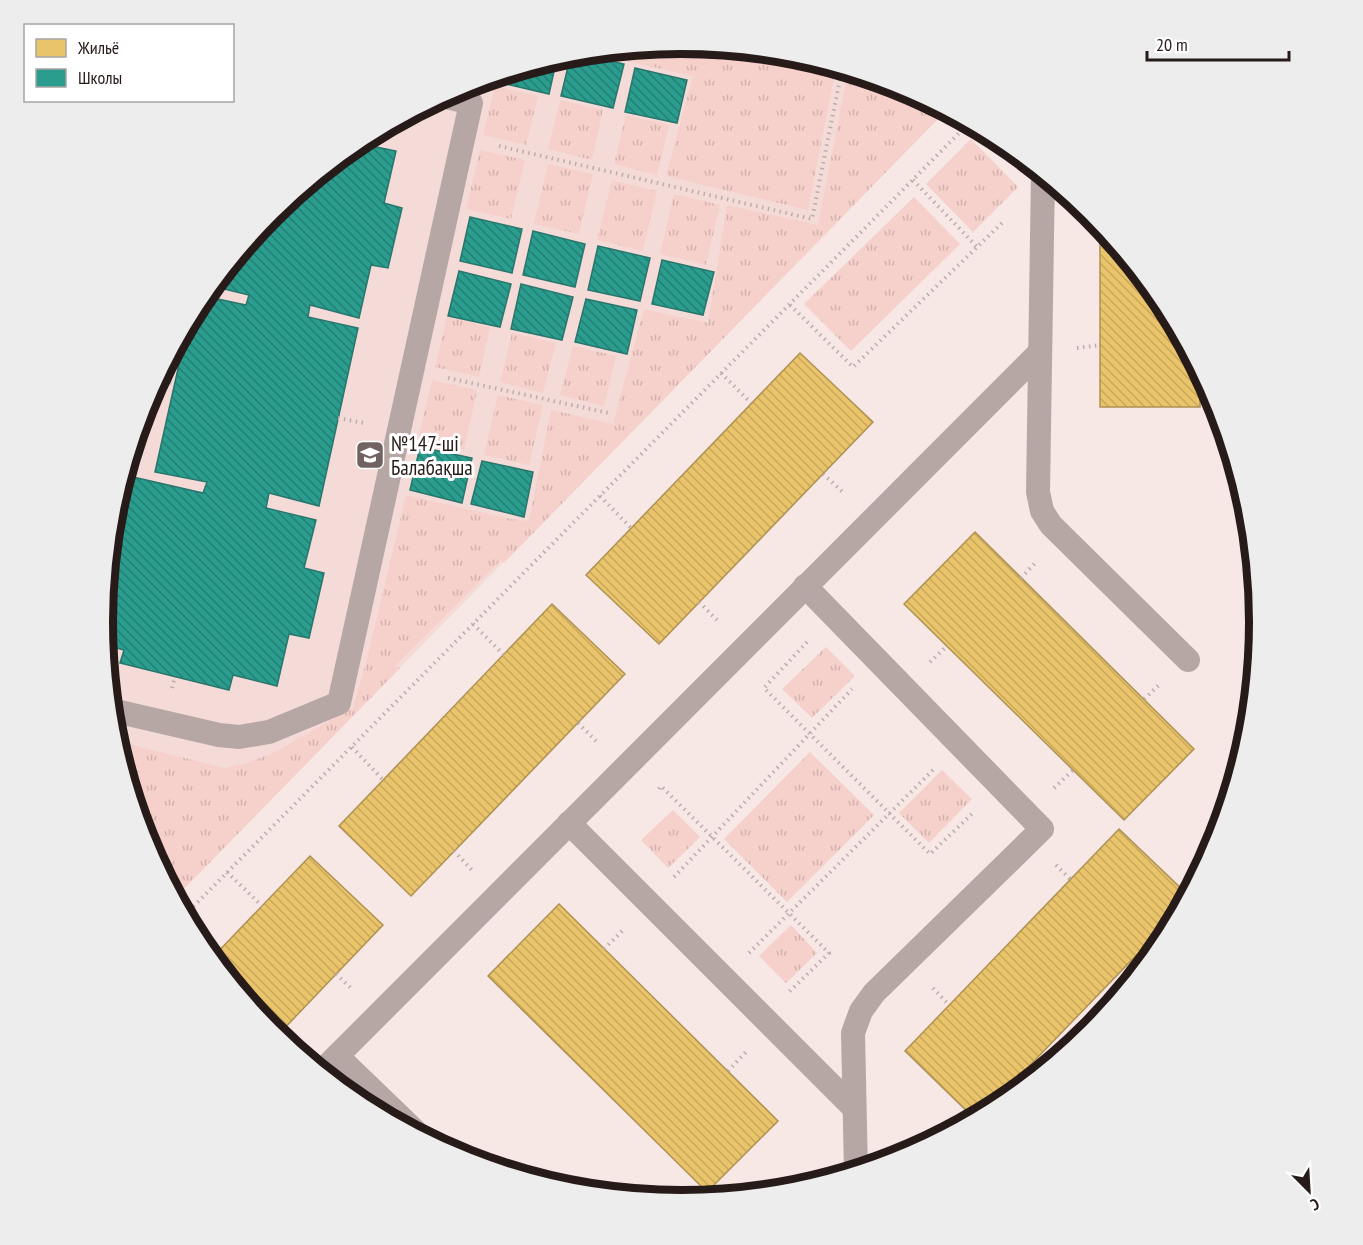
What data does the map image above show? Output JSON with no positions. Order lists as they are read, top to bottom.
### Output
{
  "places": {
    "school or university": ["№147-ші Балабақша"]
  },
  "legend": ["Жильё", "Школы"],
  "scale_bar": "20 m",
  "north": "bottom right"
}
